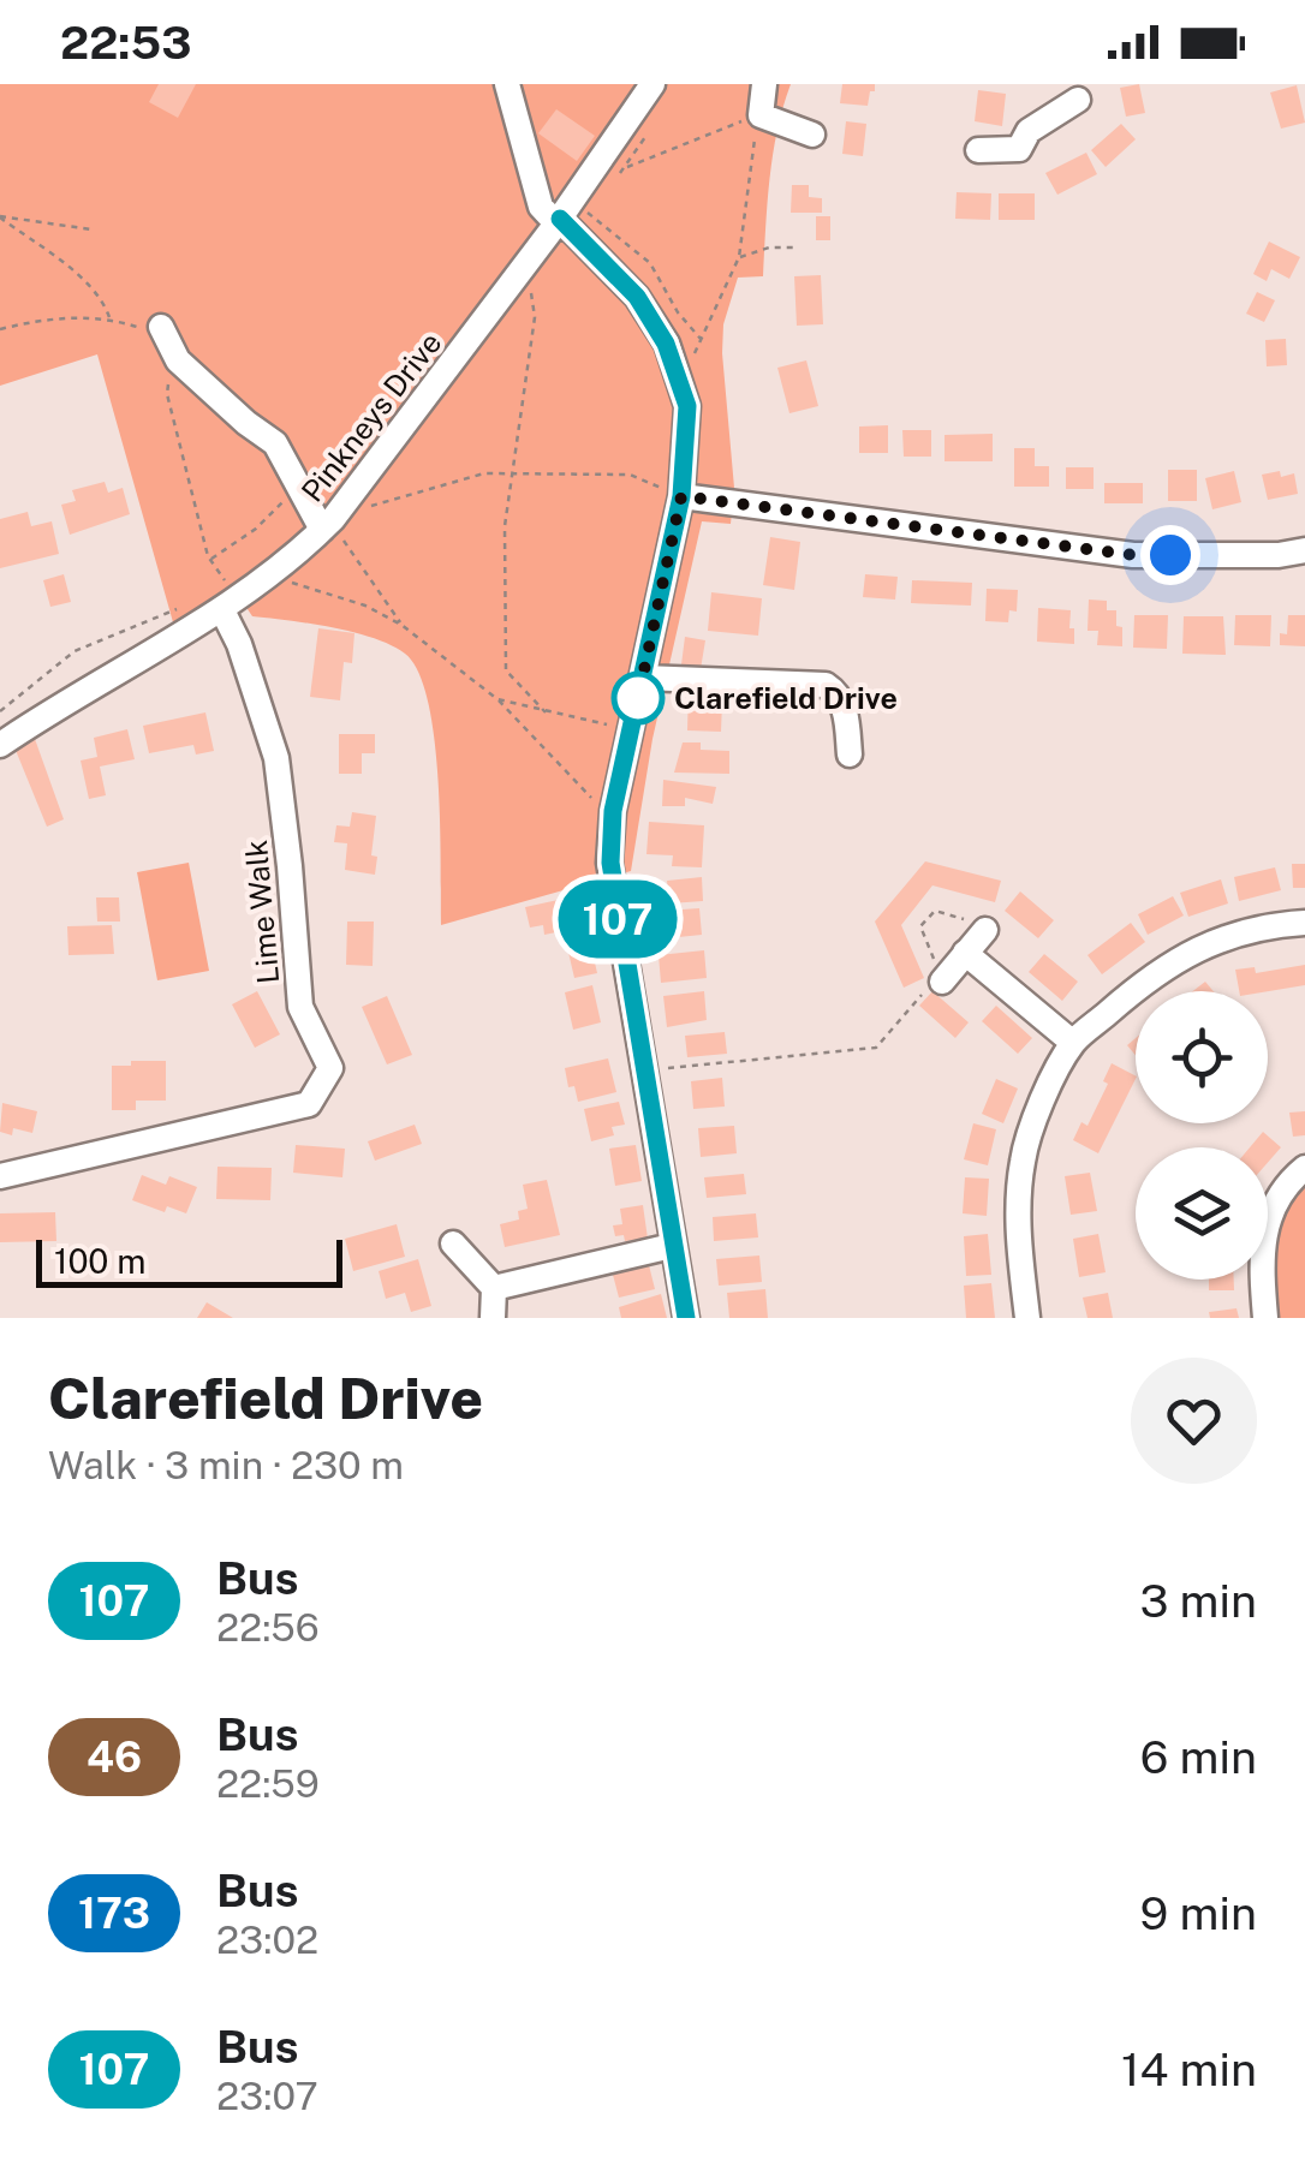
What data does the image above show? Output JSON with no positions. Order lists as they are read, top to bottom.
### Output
{
  "streets": {
    "street": ["Pinkneys Drive", "Lime Walk"]
  },
  "crossings": [
    ["Pinkneys Drive", "Lime Walk"]
  ],
  "places": ["Clarefield Drive"],
  "lines": ["bus line 107"],
  "scale_bar": "100 m",
  "page": {
    "status": "22:53",
    "on_map": "107",
    "scale": "100 m",
    "heading": ["Clarefield Drive", "Walk · 3 min · 230 m"],
    "list": [
      {
        "mark": "107",
        "name": "Bus",
        "note": "22:56",
        "value": "3 min"
      },
      {
        "mark": "46",
        "name": "Bus",
        "note": "22:59",
        "value": "6 min"
      },
      {
        "mark": "173",
        "name": "Bus",
        "note": "23:02",
        "value": "9 min"
      },
      {
        "mark": "107",
        "name": "Bus",
        "note": "23:07",
        "value": "14 min"
      }
    ]
  }
}
